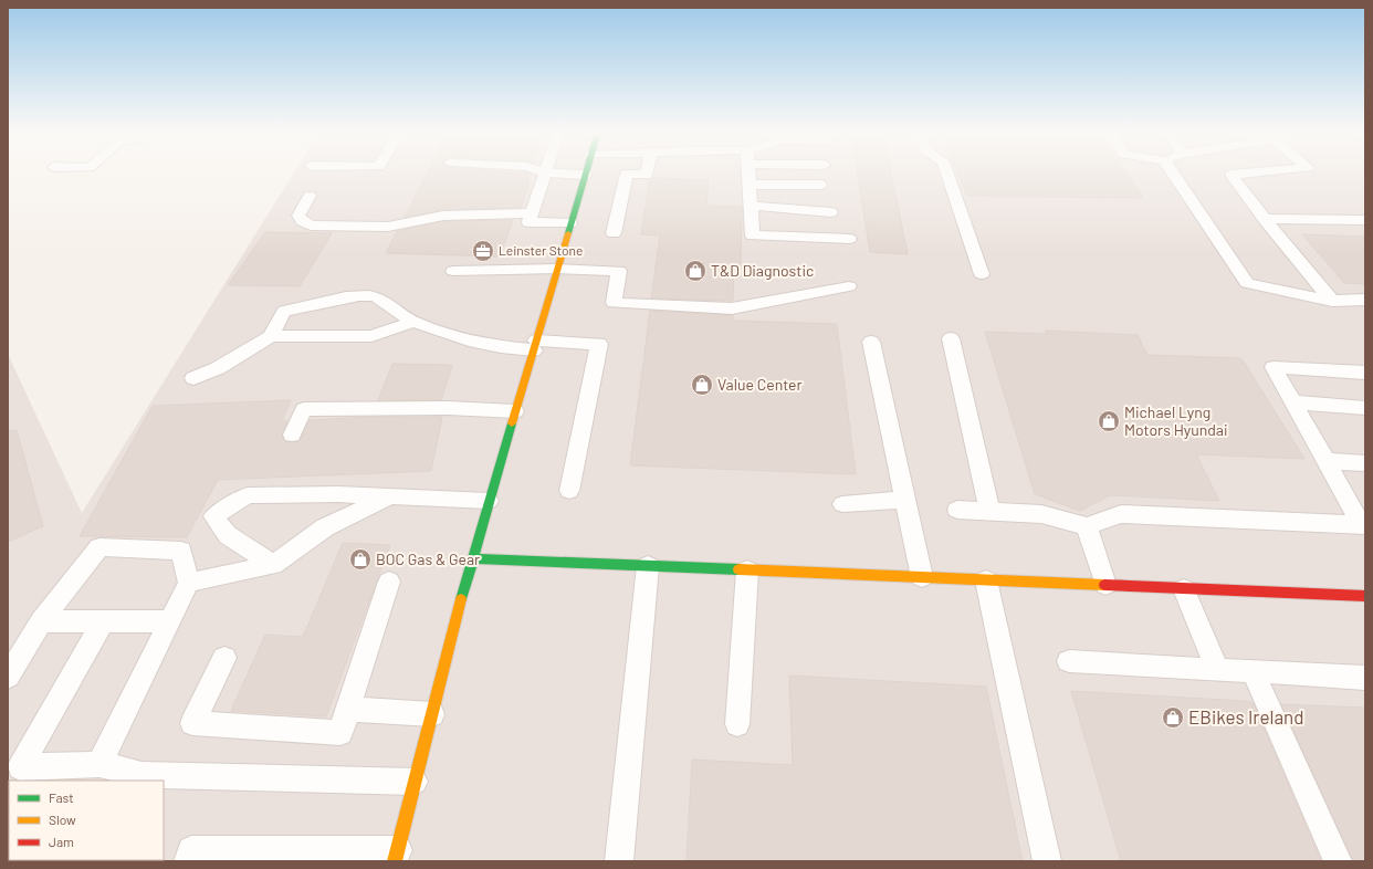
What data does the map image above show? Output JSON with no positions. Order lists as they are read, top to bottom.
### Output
{
  "places": {
    "office": ["Leinster Stone"],
    "shop": [
      "T&D Diagnostic",
      "Value Center",
      "Michael Lyng Motors Hyundai",
      "BOC Gas & Gear",
      "EBikes Ireland"
    ]
  },
  "legend": ["Fast", "Slow", "Jam"]
}
